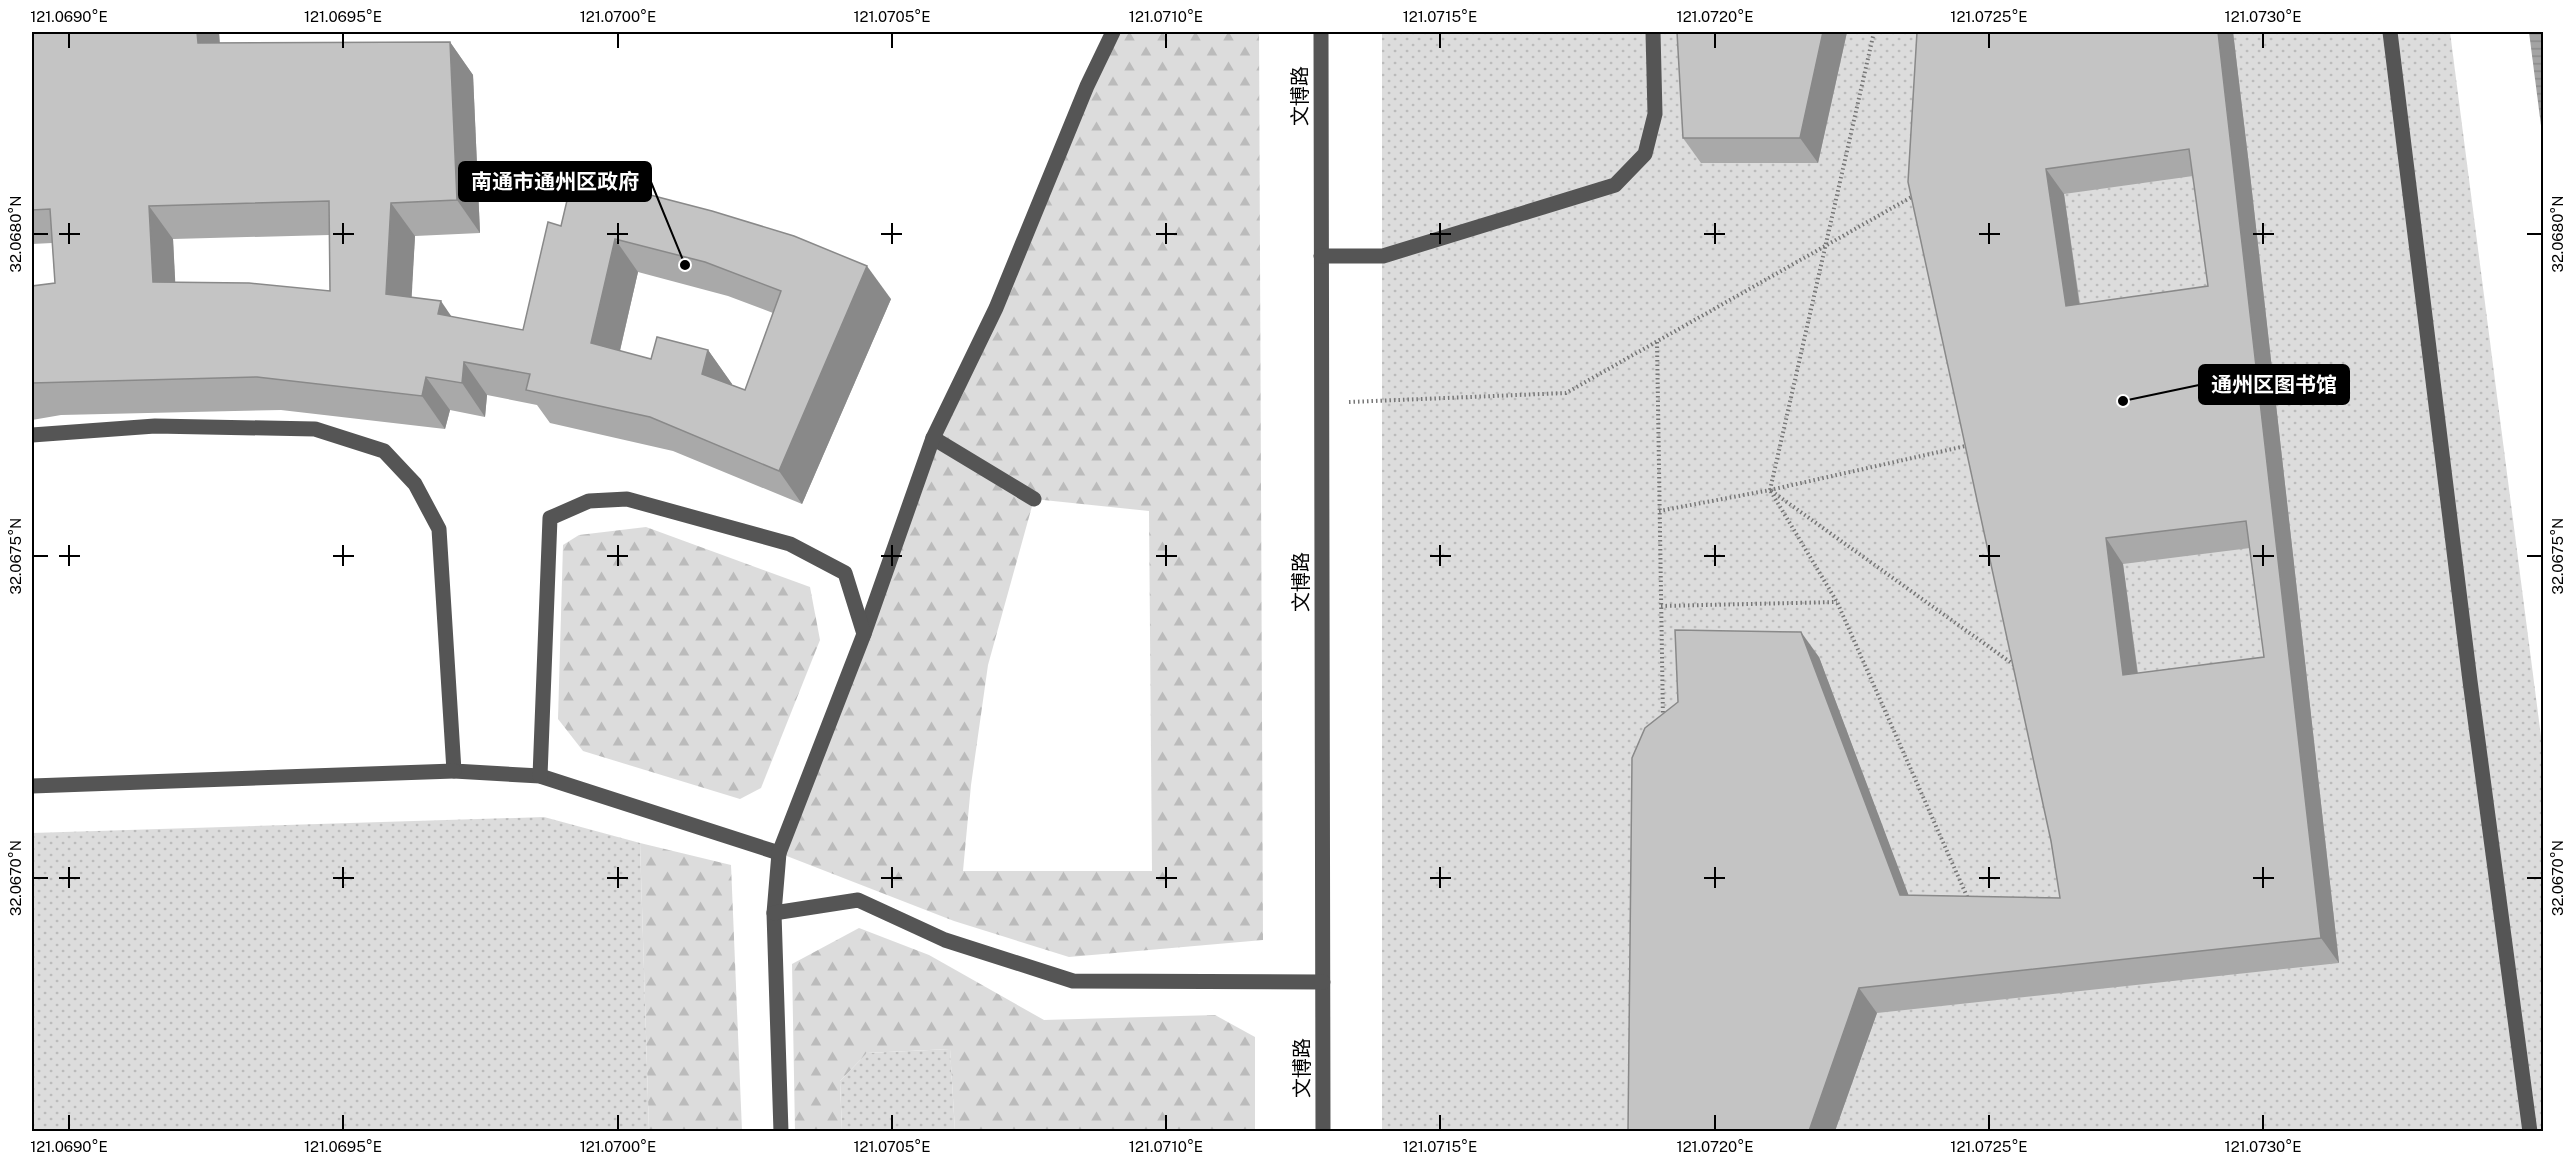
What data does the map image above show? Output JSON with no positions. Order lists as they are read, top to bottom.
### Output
{
  "streets": {
    "street": ["文博路"]
  },
  "places": ["南通市通州区政府", "通州区图书馆"],
  "coordinates": [
    "121.0690°E",
    "121.0695°E",
    "121.0700°E",
    "121.0705°E",
    "121.0710°E",
    "121.0715°E",
    "121.0720°E",
    "121.0725°E",
    "121.0730°E",
    "32.0680°N",
    "32.0675°N",
    "32.0670°N"
  ]
}
